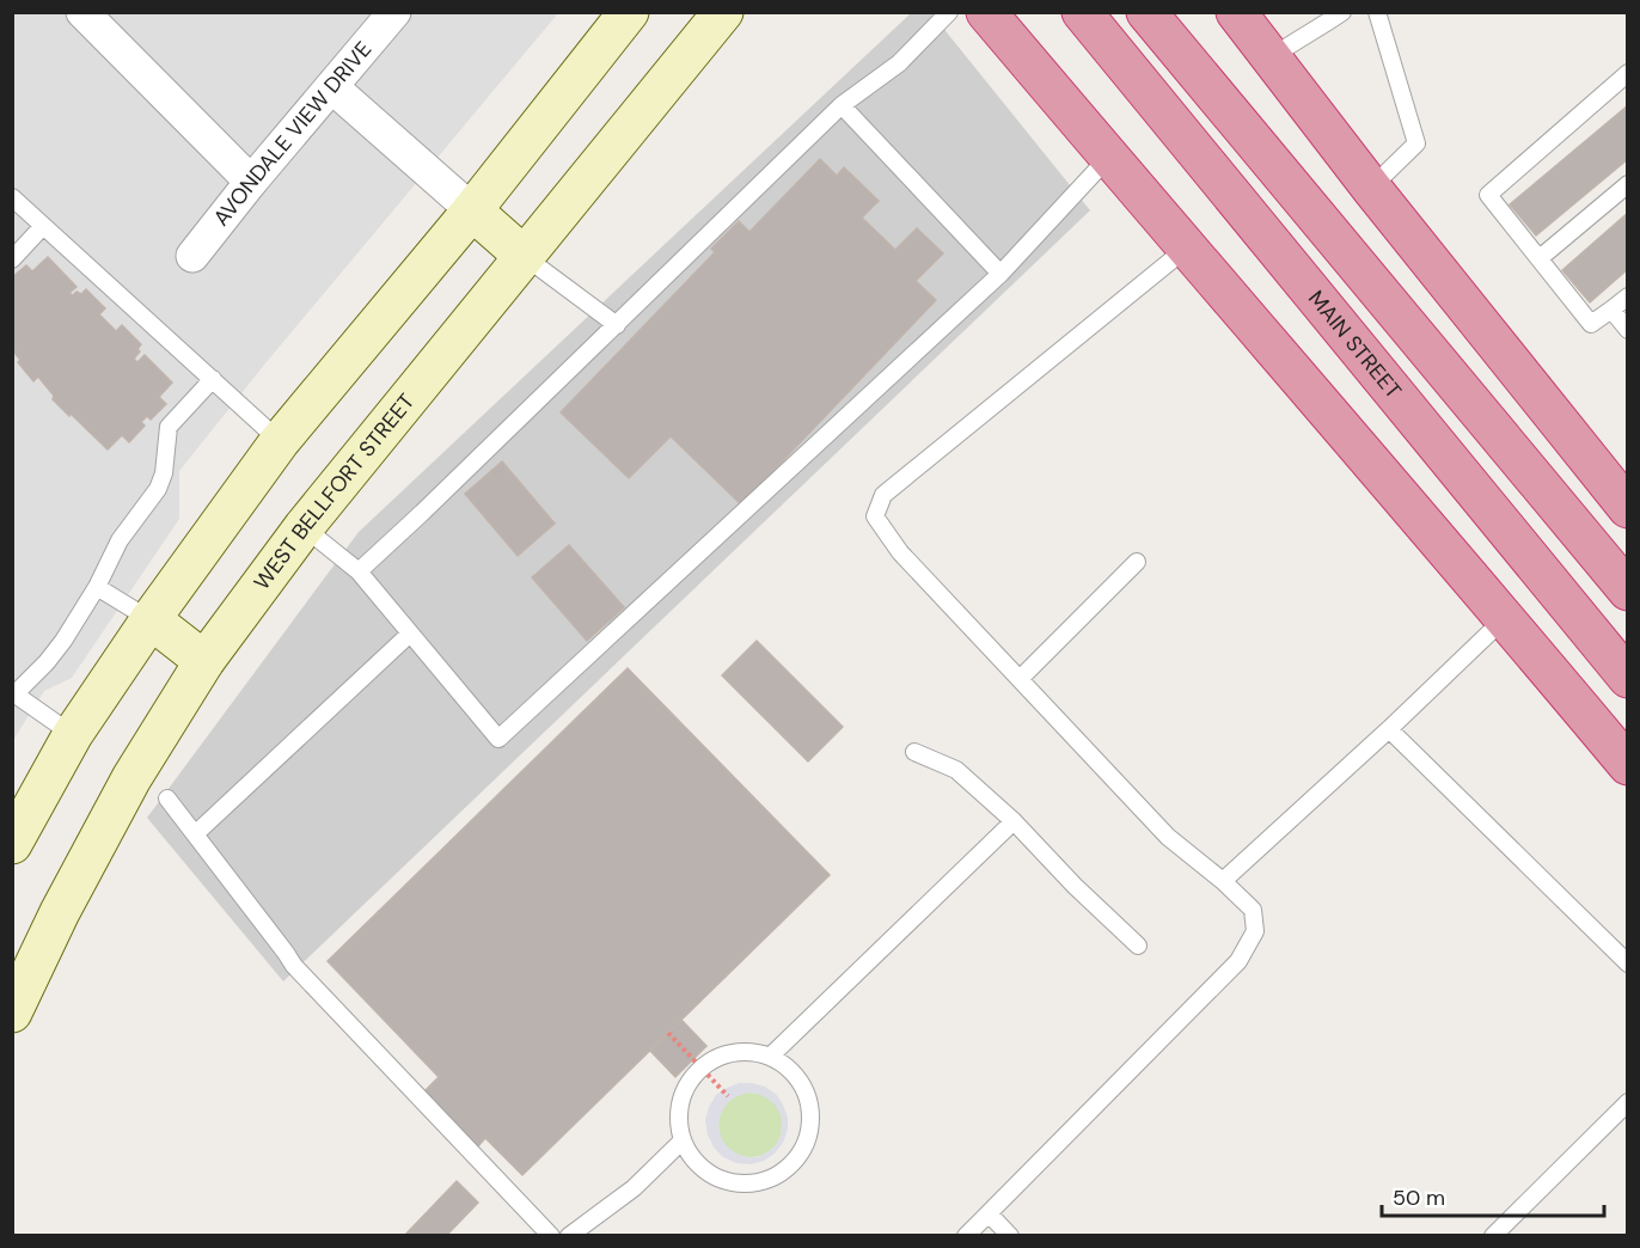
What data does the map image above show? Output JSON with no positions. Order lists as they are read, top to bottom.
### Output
{
  "streets": {
    "highway": ["MAIN STREET"],
    "main road": ["WEST BELLFORT STREET"],
    "street": ["AVONDALE VIEW DRIVE"]
  },
  "scale_bar": "50 m"
}
